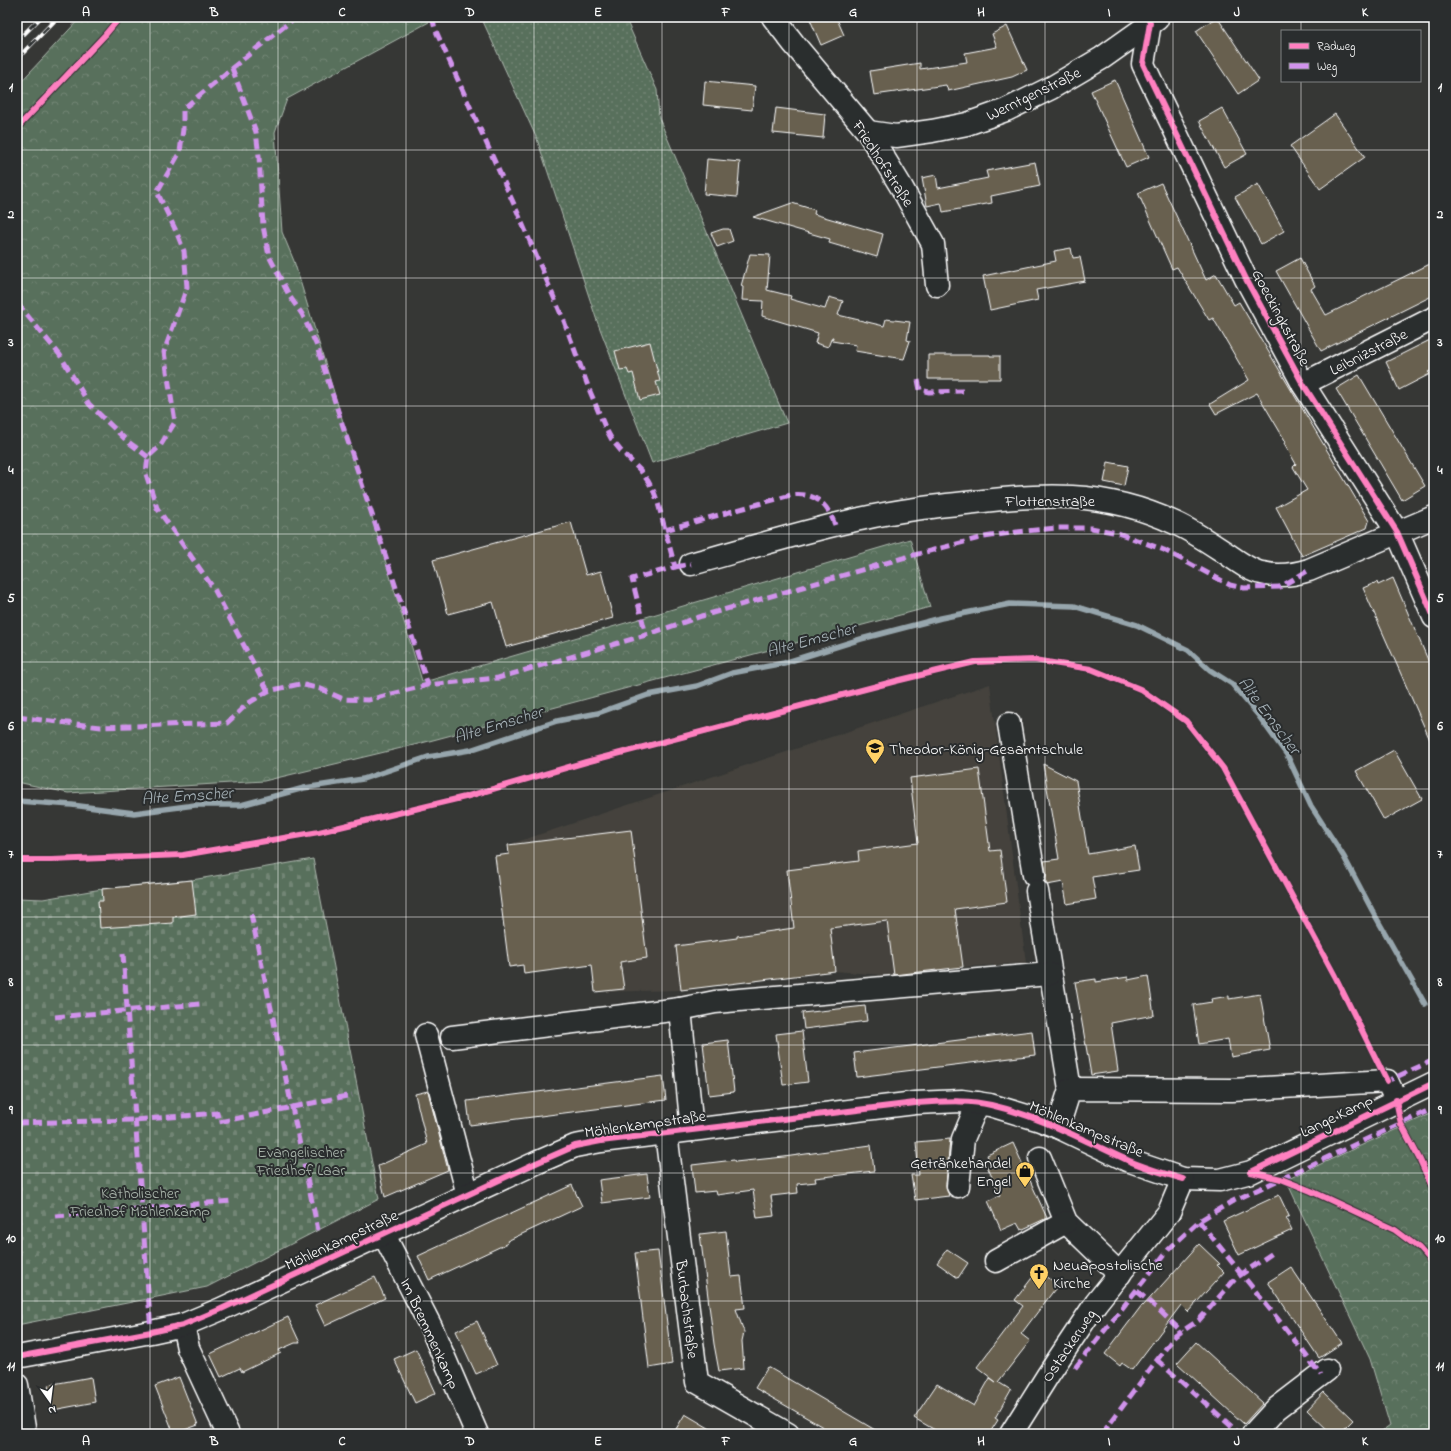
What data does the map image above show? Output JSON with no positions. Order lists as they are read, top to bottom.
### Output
{
  "streets": {
    "street": [
      "Werntgenstraße",
      "Friedhofstraße",
      "Goeckingkstraße",
      "Leibnizstraße",
      "Flottenstraße",
      "Lange Kamp",
      "Möhlenkampstraße",
      "Burbachstraße",
      "Im Bremmenkamp",
      "Ostackerweg"
    ]
  },
  "crossings": [
    ["Werntgenstraße", "Friedhofstraße"],
    ["Werntgenstraße", "Goeckingkstraße"],
    ["Goeckingkstraße", "Leibnizstraße"],
    ["Goeckingkstraße", "Flottenstraße"],
    ["Lange Kamp", "Möhlenkampstraße"],
    ["Lange Kamp", "Ostackerweg"],
    ["Möhlenkampstraße", "Burbachstraße"],
    ["Möhlenkampstraße", "Im Bremmenkamp"],
    ["Möhlenkampstraße", "Ostackerweg"]
  ],
  "water": ["Alte Emscher"],
  "parks": ["Evangelischer Friedhof Laar", "Katholischer Friedhof Möhlenkamp"],
  "places": {
    "school or university": ["Theodor-König-Gesamtschule"],
    "shop": ["Getränkehandel Engel"],
    "church": ["Neuapostolische Kirche"]
  },
  "legend": ["Radweg", "Weg"],
  "north": "bottom",
  "grid": {
    "columns": [
      "A",
      "B",
      "C",
      "D",
      "E",
      "F",
      "G",
      "H",
      "I",
      "J",
      "K"
    ],
    "rows": [
      "1",
      "2",
      "3",
      "4",
      "5",
      "6",
      "7",
      "8",
      "9",
      "10",
      "11"
    ]
  }
}
